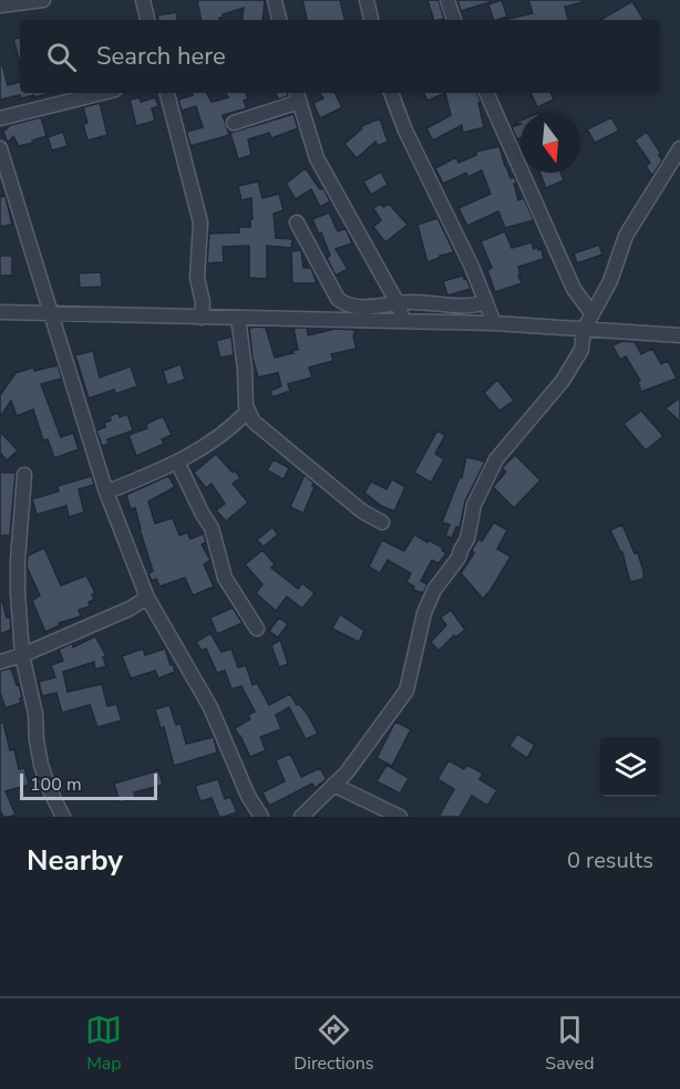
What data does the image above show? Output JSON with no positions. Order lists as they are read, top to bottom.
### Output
{
  "scale_bar": "100 m",
  "north": "bottom",
  "page": {
    "search": "Search here",
    "scale": "100 m",
    "heading": ["Nearby", "0 results"],
    "nav": ["Map", "Directions", "Saved"]
  }
}
